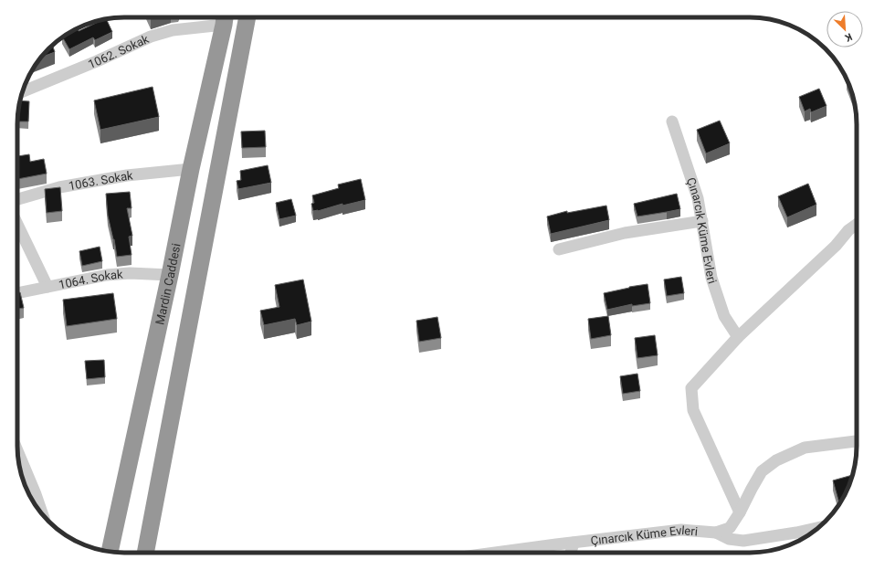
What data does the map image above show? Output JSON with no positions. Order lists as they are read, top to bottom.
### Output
{
  "streets": {
    "highway": ["Mardin Caddesi"],
    "street": [
      "1062. Sokak",
      "1063. Sokak",
      "Çınarcık Küme Evleri",
      "1064. Sokak"
    ]
  },
  "crossings": [
    ["1062. Sokak", "Mardin Caddesi"],
    ["1063. Sokak", "Mardin Caddesi"],
    ["1064. Sokak", "Mardin Caddesi"]
  ],
  "north": "bottom right"
}
